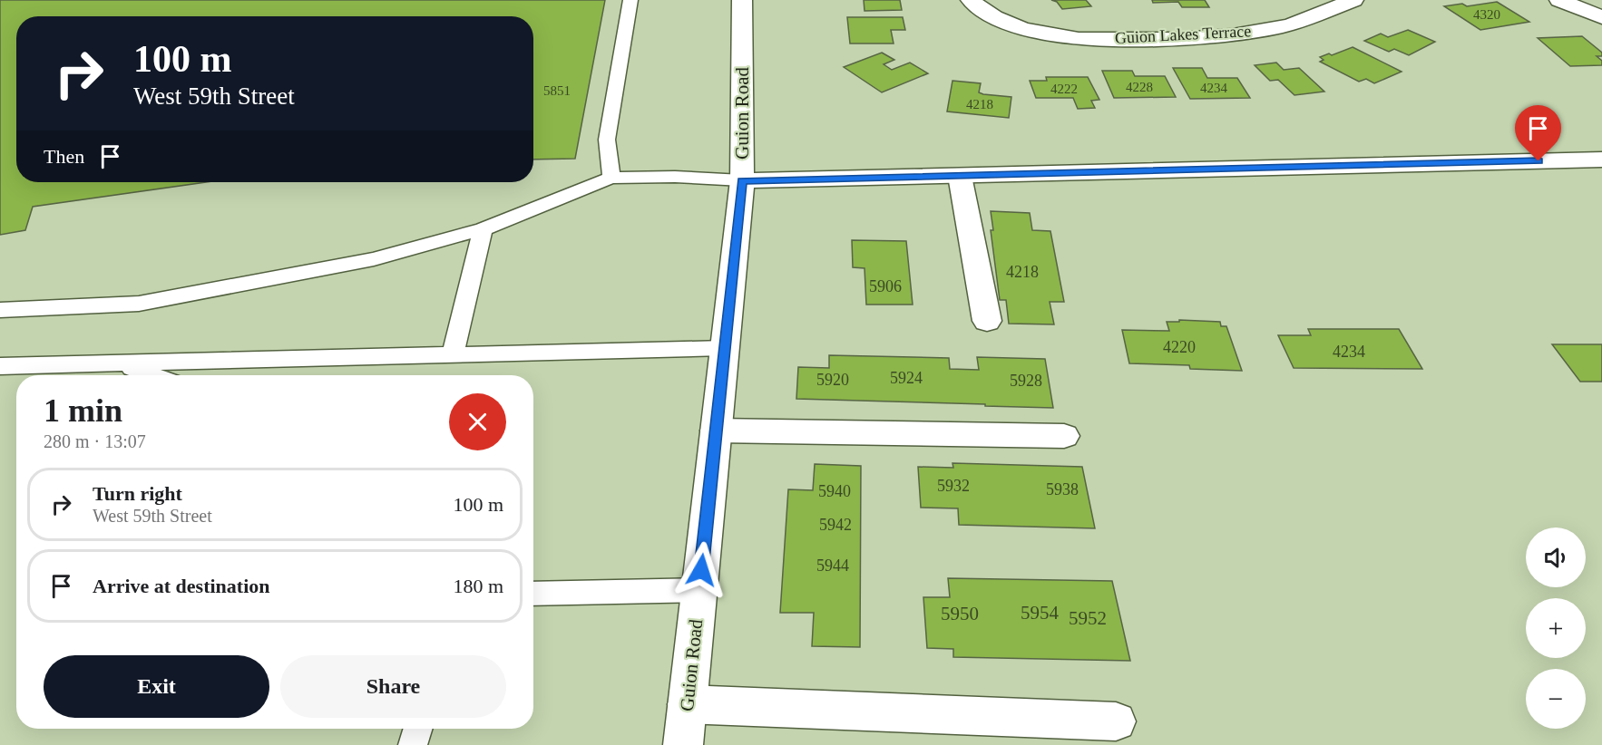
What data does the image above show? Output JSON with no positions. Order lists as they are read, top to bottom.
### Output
{
  "streets": {
    "street": ["Guion Lakes Terrace", "Guion Road"]
  },
  "house_numbers": [
    "4320",
    "4228",
    "4234",
    "4222",
    "5851",
    "4218",
    "4218",
    "5906",
    "4220",
    "4234",
    "5924",
    "5920",
    "5928",
    "5932",
    "5938",
    "5940",
    "5942",
    "5944",
    "5954",
    "5950",
    "5952"
  ],
  "page": {
    "turn": ["100 m", "West 59th Street"],
    "then": "Then",
    "heading": ["1 min", "280 m · 13:07"],
    "list": [
      {
        "name": "Turn right",
        "note": "West 59th Street",
        "value": "100 m"
      },
      {
        "name": "Arrive at destination",
        "value": "180 m"
      }
    ],
    "map_buttons": ["+", "−"],
    "buttons": ["Exit", "Share"]
  }
}
